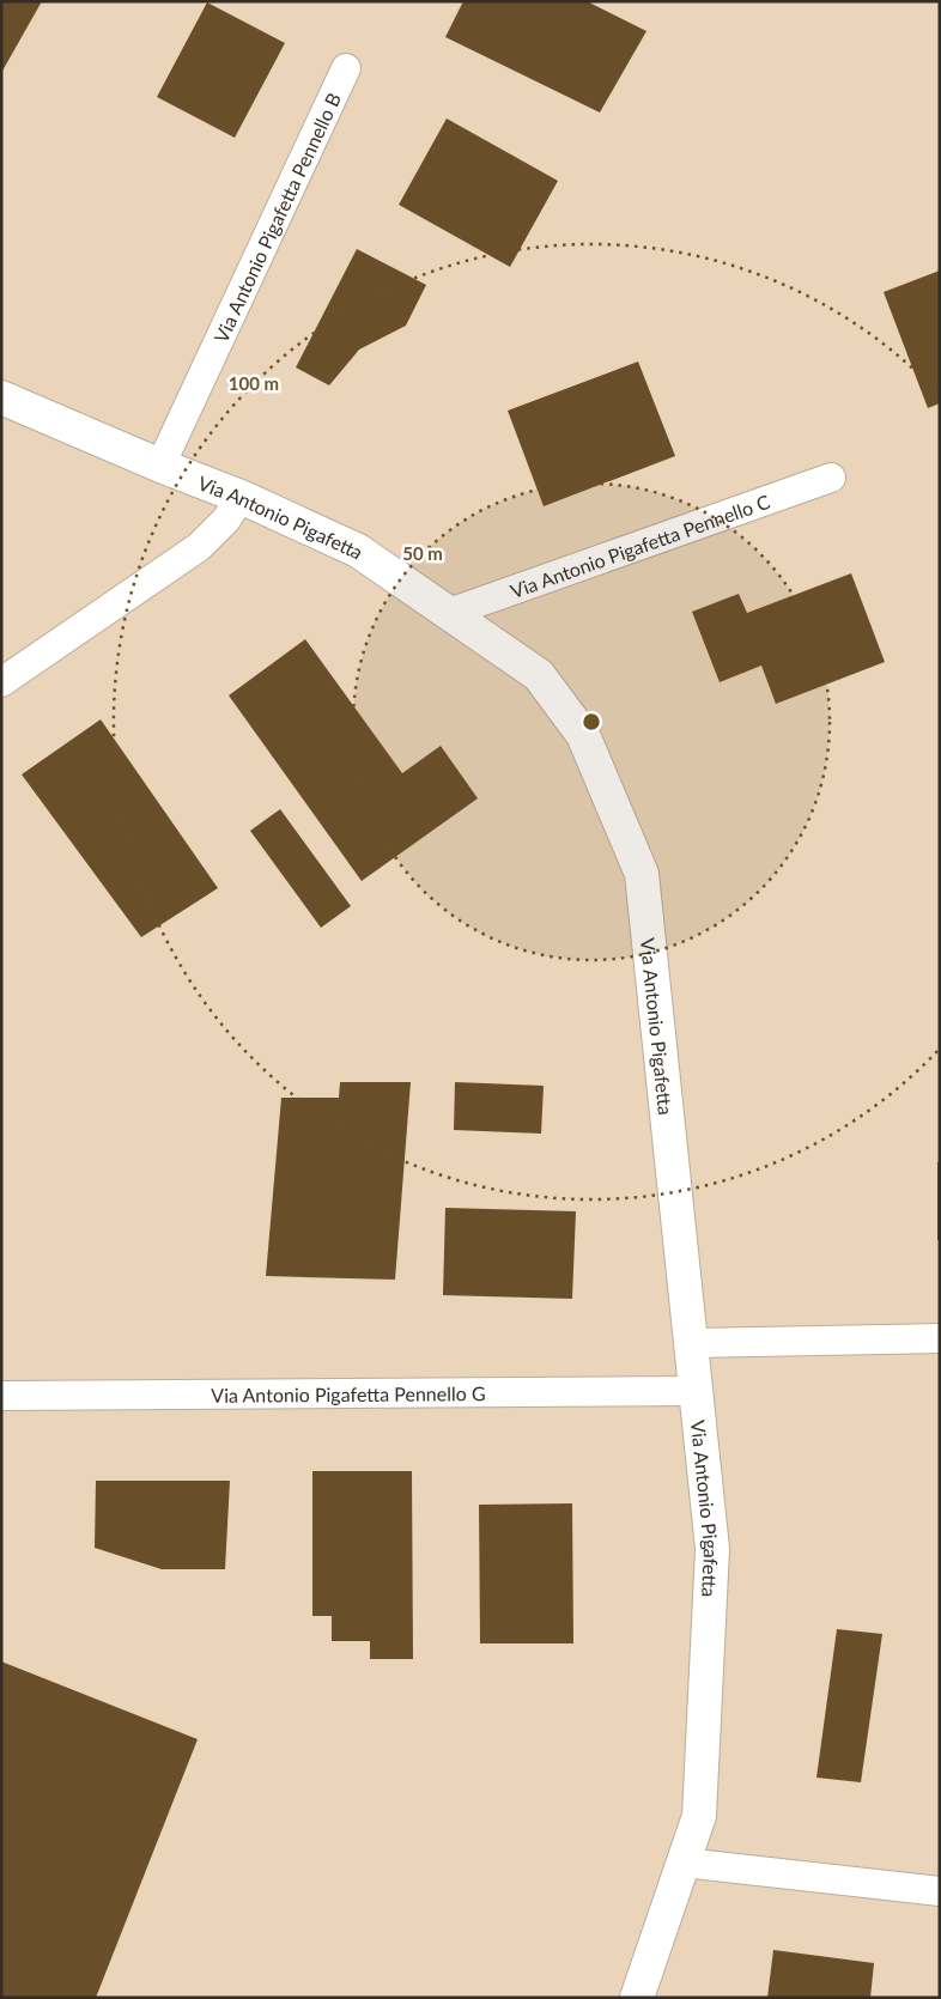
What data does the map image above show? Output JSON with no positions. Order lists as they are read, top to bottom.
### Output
{
  "streets": {
    "street": [
      "Via Antonio Pigafetta Pennello B",
      "Via Antonio Pigafetta",
      "Via Antonio Pigafetta Pennello C",
      "Via Antonio Pigafetta Pennello G"
    ]
  },
  "crossings": [
    ["Via Antonio Pigafetta Pennello B", "Via Antonio Pigafetta"],
    ["Via Antonio Pigafetta", "Via Antonio Pigafetta Pennello C"],
    ["Via Antonio Pigafetta", "Via Antonio Pigafetta Pennello G"]
  ],
  "rings": ["100 m", "50 m"]
}
